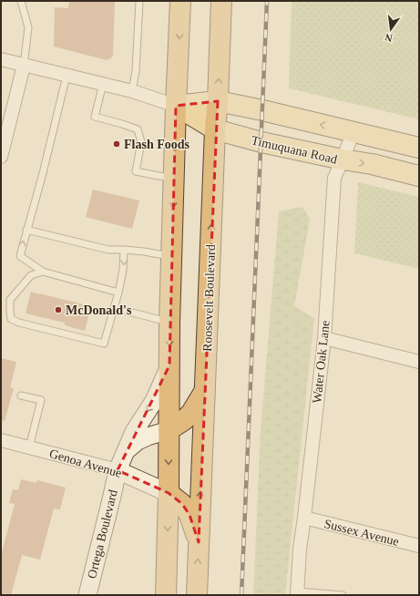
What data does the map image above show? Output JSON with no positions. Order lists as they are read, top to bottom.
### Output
{
  "streets": {
    "highway": ["Roosevelt Boulevard"],
    "main road": ["Timuquana Road", "Genoa Avenue", "Ortega Boulevard"],
    "street": ["Water Oak Lane", "Sussex Avenue"]
  },
  "crossings": [
    ["Timuquana Road", "Roosevelt Boulevard"],
    ["Timuquana Road", "Water Oak Lane"],
    ["Water Oak Lane", "Sussex Avenue"],
    ["Genoa Avenue", "Ortega Boulevard"]
  ],
  "places": ["Flash Foods", "McDonald's"],
  "north": "bottom"
}
